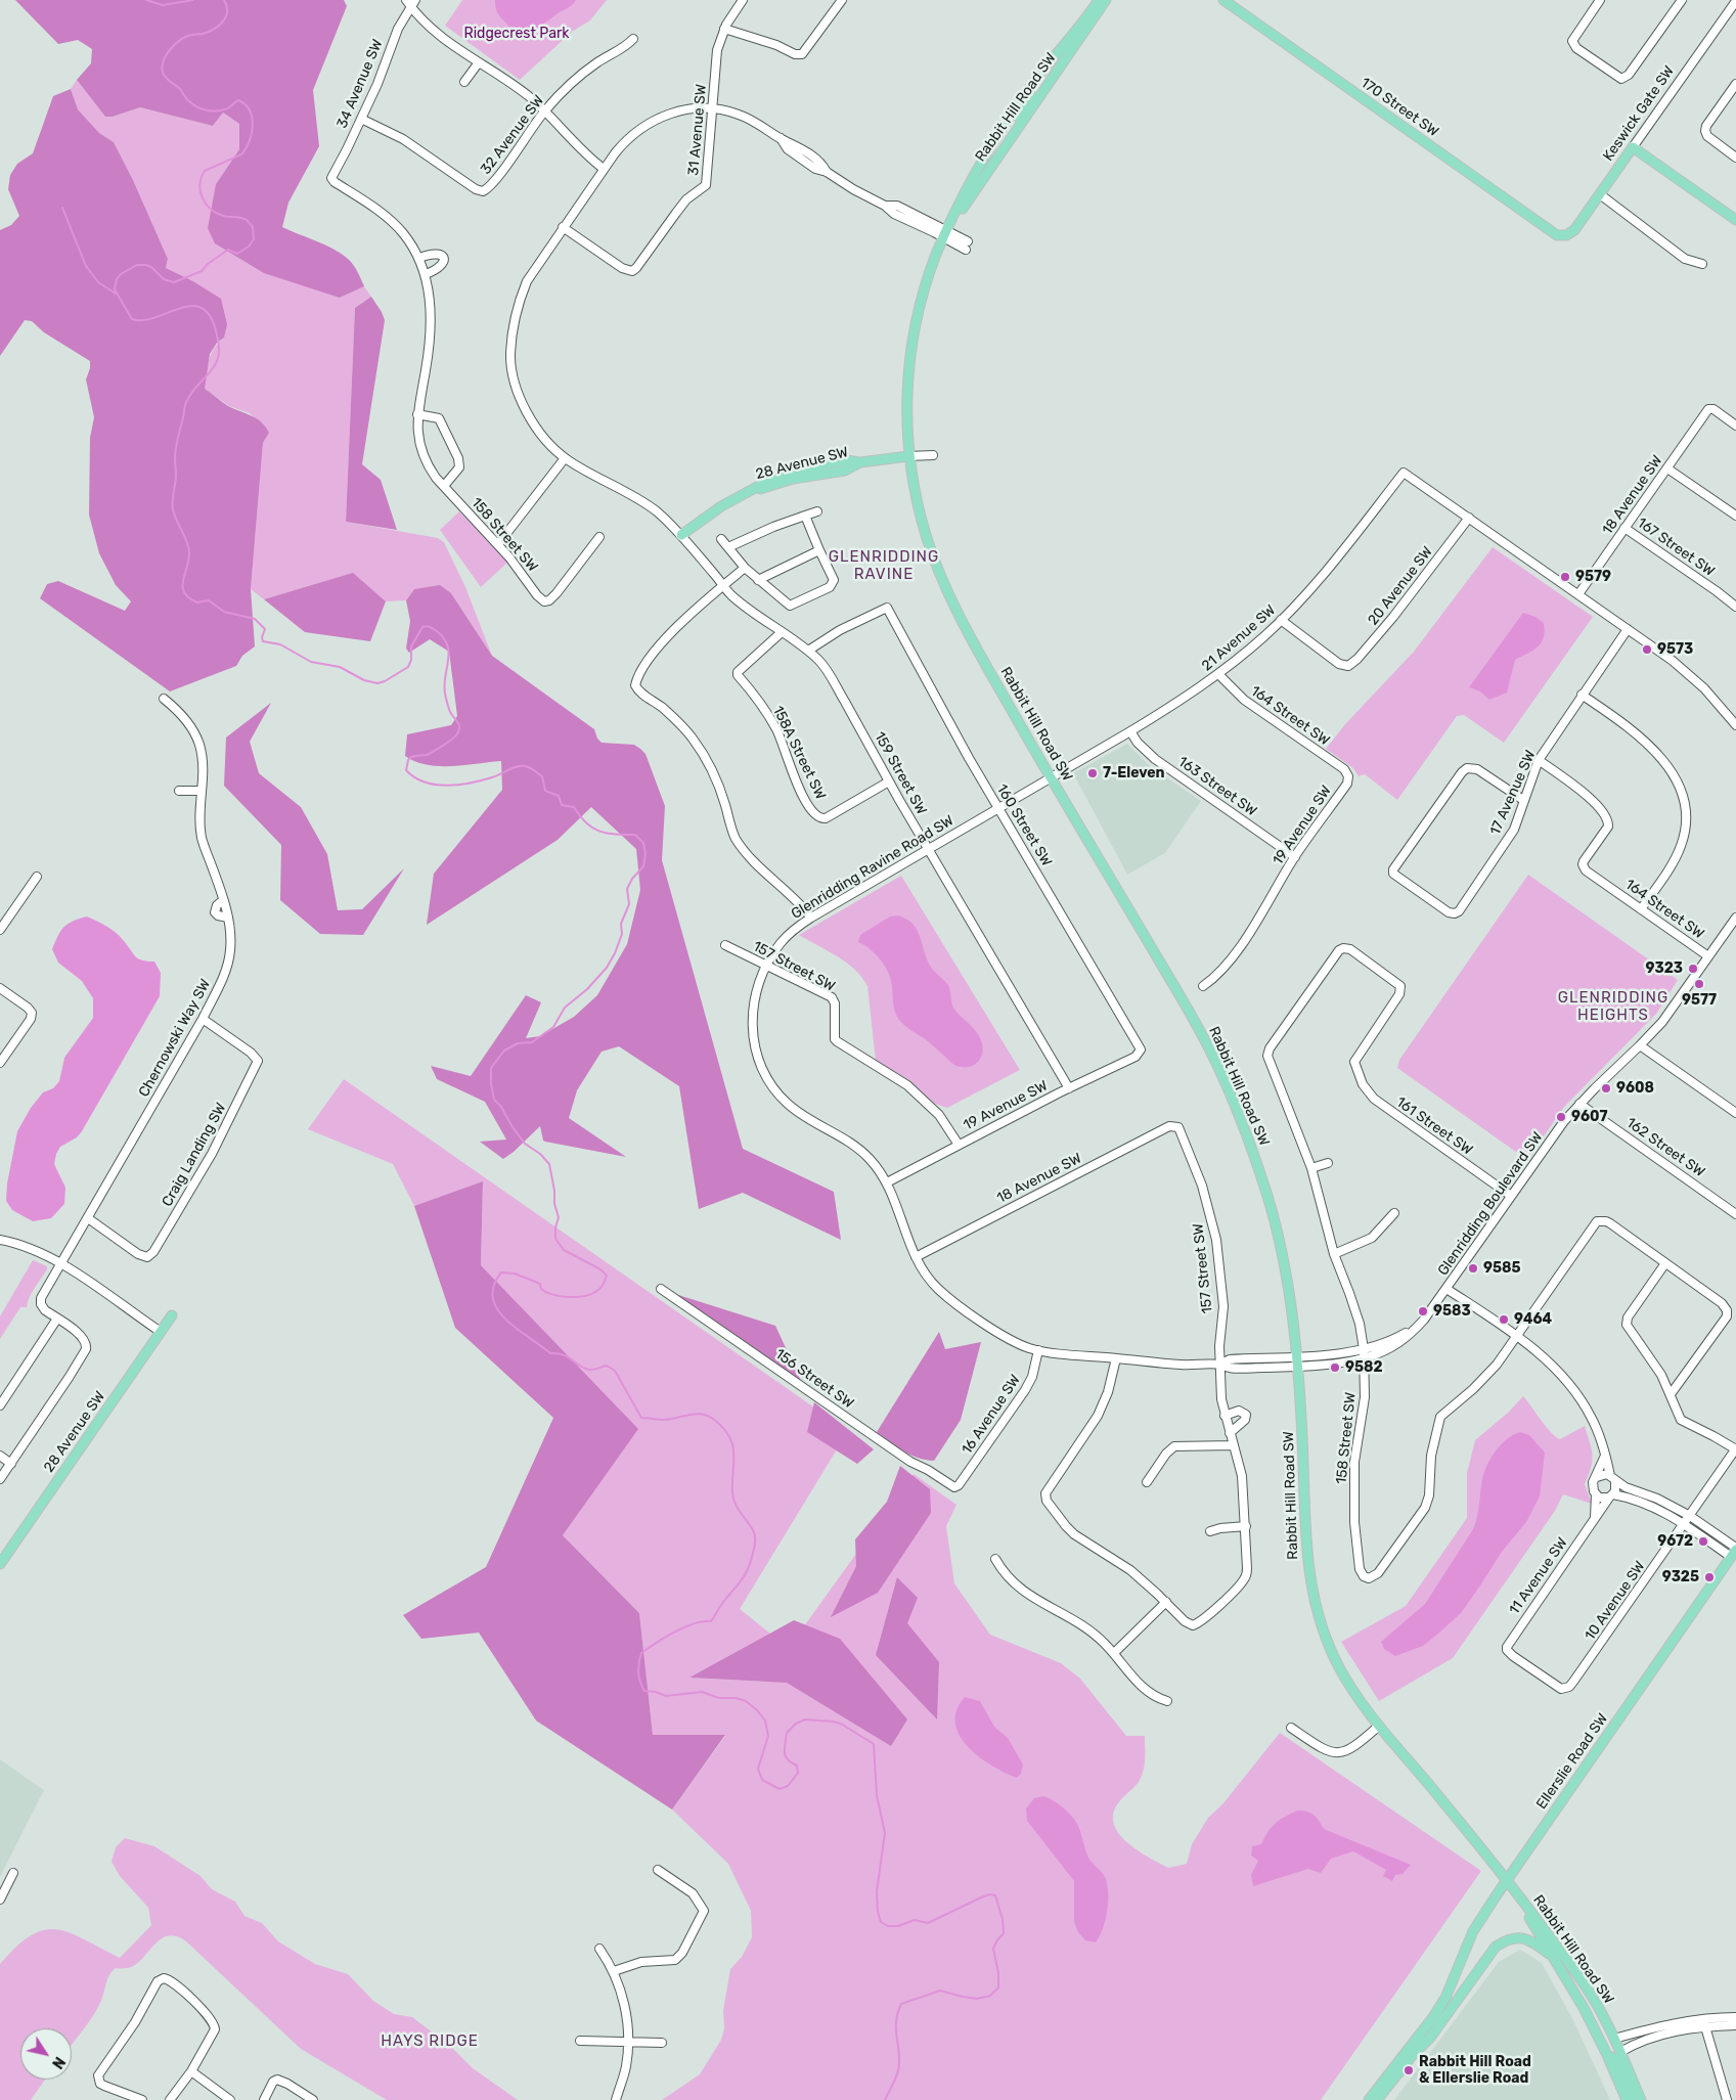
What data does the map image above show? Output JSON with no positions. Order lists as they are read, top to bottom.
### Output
{
  "streets": {
    "main road": [
      "Rabbit Hill Road SW",
      "170 Street SW",
      "Keswick Gate SW",
      "28 Avenue SW",
      "Ellerslie Road SW"
    ],
    "street": [
      "34 Avenue SW",
      "31 Avenue SW",
      "32 Avenue SW",
      "18 Avenue SW",
      "158 Street SW",
      "167 Street SW",
      "20 Avenue SW",
      "21 Avenue SW",
      "164 Street SW",
      "158A Street SW",
      "159 Street SW",
      "163 Street SW",
      "17 Avenue SW",
      "160 Street SW",
      "19 Avenue SW",
      "Glenridding Ravine Road SW",
      "157 Street SW",
      "Chernowski Way SW",
      "161 Street SW",
      "162 Street SW",
      "Craig Landing SW",
      "Glenridding Boulevard SW",
      "156 Street SW",
      "16 Avenue SW",
      "11 Avenue SW",
      "10 Avenue SW"
    ]
  },
  "crossings": [
    ["34 Avenue SW", "32 Avenue SW"],
    ["34 Avenue SW", "158 Street SW"],
    ["Rabbit Hill Road SW", "28 Avenue SW"],
    ["Rabbit Hill Road SW", "21 Avenue SW"],
    ["Rabbit Hill Road SW", "159 Street SW"],
    ["Rabbit Hill Road SW", "Glenridding Ravine Road SW"],
    ["Rabbit Hill Road SW", "Glenridding Boulevard SW"],
    ["Rabbit Hill Road SW", "Ellerslie Road SW"],
    ["170 Street SW", "Keswick Gate SW"],
    ["31 Avenue SW", "159 Street SW"],
    ["28 Avenue SW", "159 Street SW"],
    ["18 Avenue SW", "167 Street SW"],
    ["18 Avenue SW", "Glenridding Ravine Road SW"],
    ["18 Avenue SW", "157 Street SW"],
    ["158 Street SW", "161 Street SW"],
    ["158 Street SW", "Glenridding Boulevard SW"],
    ["20 Avenue SW", "21 Avenue SW"],
    ["21 Avenue SW", "164 Street SW"],
    ["21 Avenue SW", "163 Street SW"],
    ["21 Avenue SW", "Glenridding Ravine Road SW"],
    ["164 Street SW", "17 Avenue SW"],
    ["164 Street SW", "19 Avenue SW"],
    ["164 Street SW", "Glenridding Boulevard SW"],
    ["158A Street SW", "159 Street SW"],
    ["159 Street SW", "160 Street SW"],
    ["159 Street SW", "19 Avenue SW"],
    ["159 Street SW", "Glenridding Ravine Road SW"],
    ["163 Street SW", "19 Avenue SW"],
    ["160 Street SW", "19 Avenue SW"],
    ["160 Street SW", "Glenridding Ravine Road SW"],
    ["19 Avenue SW", "Glenridding Ravine Road SW"],
    ["19 Avenue SW", "157 Street SW"],
    ["Glenridding Ravine Road SW", "157 Street SW"],
    ["Glenridding Ravine Road SW", "Glenridding Boulevard SW"],
    ["Glenridding Ravine Road SW", "16 Avenue SW"],
    ["157 Street SW", "Glenridding Boulevard SW"],
    ["Chernowski Way SW", "Craig Landing SW"],
    ["161 Street SW", "Glenridding Boulevard SW"],
    ["162 Street SW", "Glenridding Boulevard SW"],
    ["156 Street SW", "16 Avenue SW"],
    ["11 Avenue SW", "10 Avenue SW"]
  ],
  "districts": ["GLENRIDDING RAVINE", "GLENRIDDING HEIGHTS", "HAYS RIDGE"],
  "parks": ["Ridgecrest Park"],
  "places": [
    "9579",
    "9573",
    "7-Eleven",
    "9323",
    "9577",
    "9608",
    "9607",
    "9585",
    "9583",
    "9464",
    "9582",
    "9672",
    "9325",
    "Rabbit Hill Road & Ellerslie Road"
  ],
  "north": "bottom right"
}
